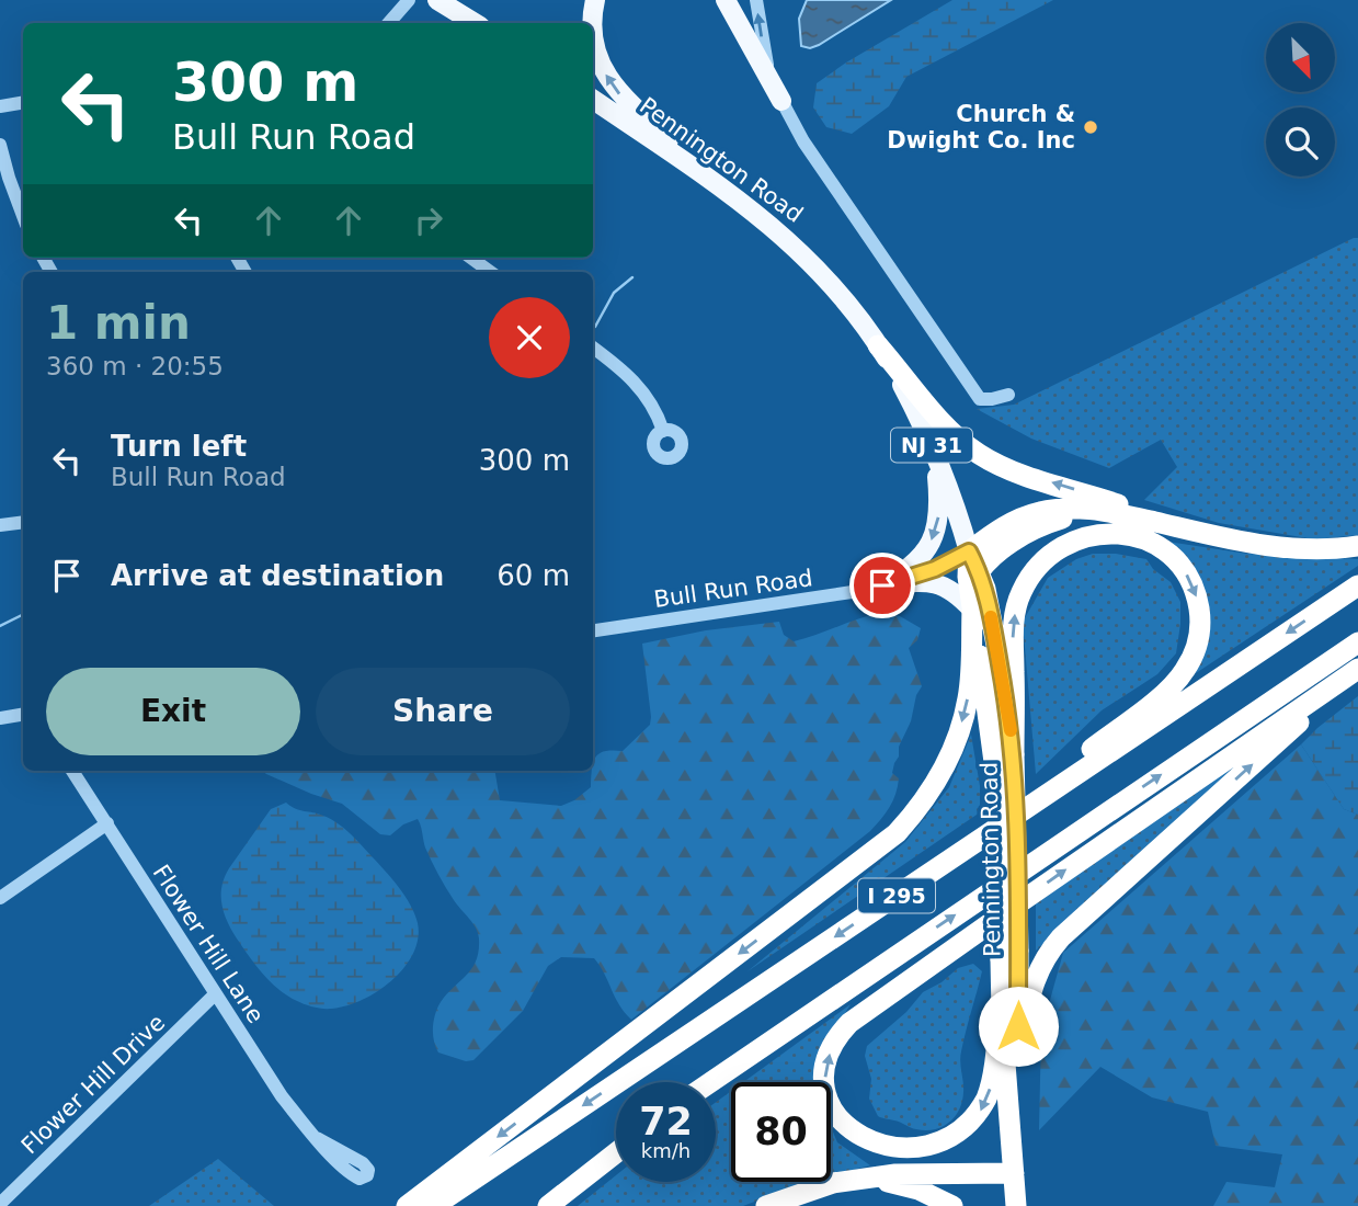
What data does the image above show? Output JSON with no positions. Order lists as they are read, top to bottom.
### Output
{
  "streets": {
    "highway": ["Pennington Road", "NJ 31", "I 295"],
    "street": ["Bull Run Road", "Flower Hill Lane", "Flower Hill Drive"]
  },
  "crossings": [
    ["Pennington Road", "Bull Run Road"],
    ["Flower Hill Lane", "Flower Hill Drive"]
  ],
  "places": ["Church & Dwight Co. Inc"],
  "north": "bottom right",
  "page": {
    "turn": ["300 m", "Bull Run Road"],
    "heading": ["1 min", "360 m · 20:55"],
    "list": [
      {
        "name": "Turn left",
        "note": "Bull Run Road",
        "value": "300 m"
      },
      {
        "name": "Arrive at destination",
        "value": "60 m"
      }
    ],
    "buttons": ["Exit", "Share"],
    "speed": "72 km/h",
    "limit": "80"
  }
}
